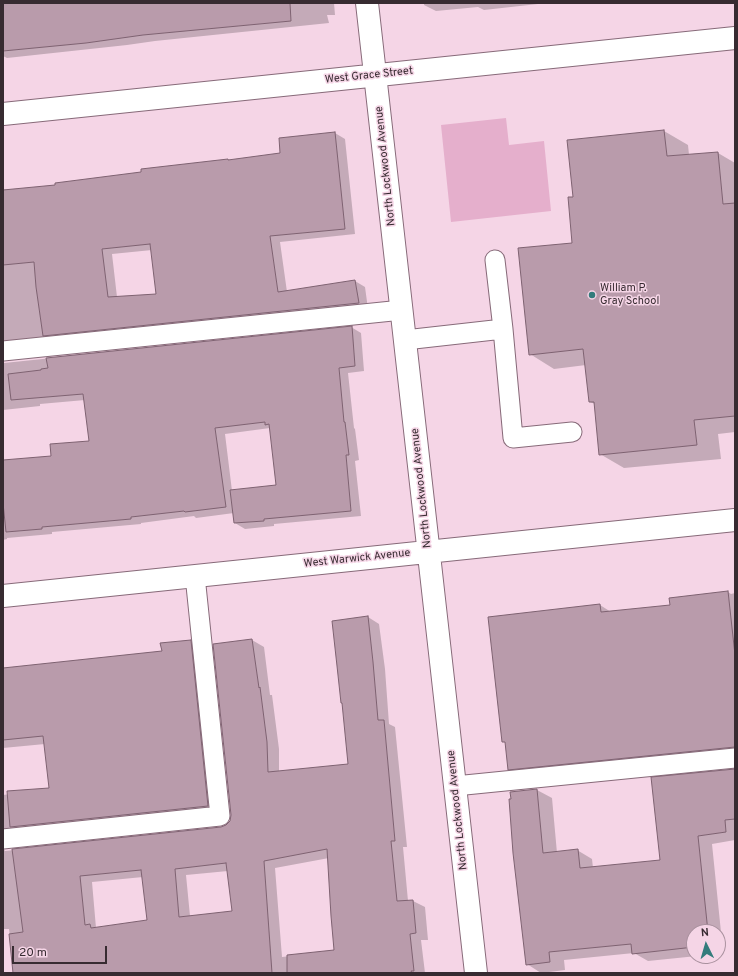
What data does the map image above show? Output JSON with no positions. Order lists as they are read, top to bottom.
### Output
{
  "streets": {
    "street": ["West Grace Street", "North Lockwood Avenue", "West Warwick Avenue"]
  },
  "crossings": [
    ["West Grace Street", "North Lockwood Avenue"],
    ["North Lockwood Avenue", "West Warwick Avenue"]
  ],
  "places": ["William P. Gray School"],
  "scale_bar": "20 m",
  "north": "top"
}
